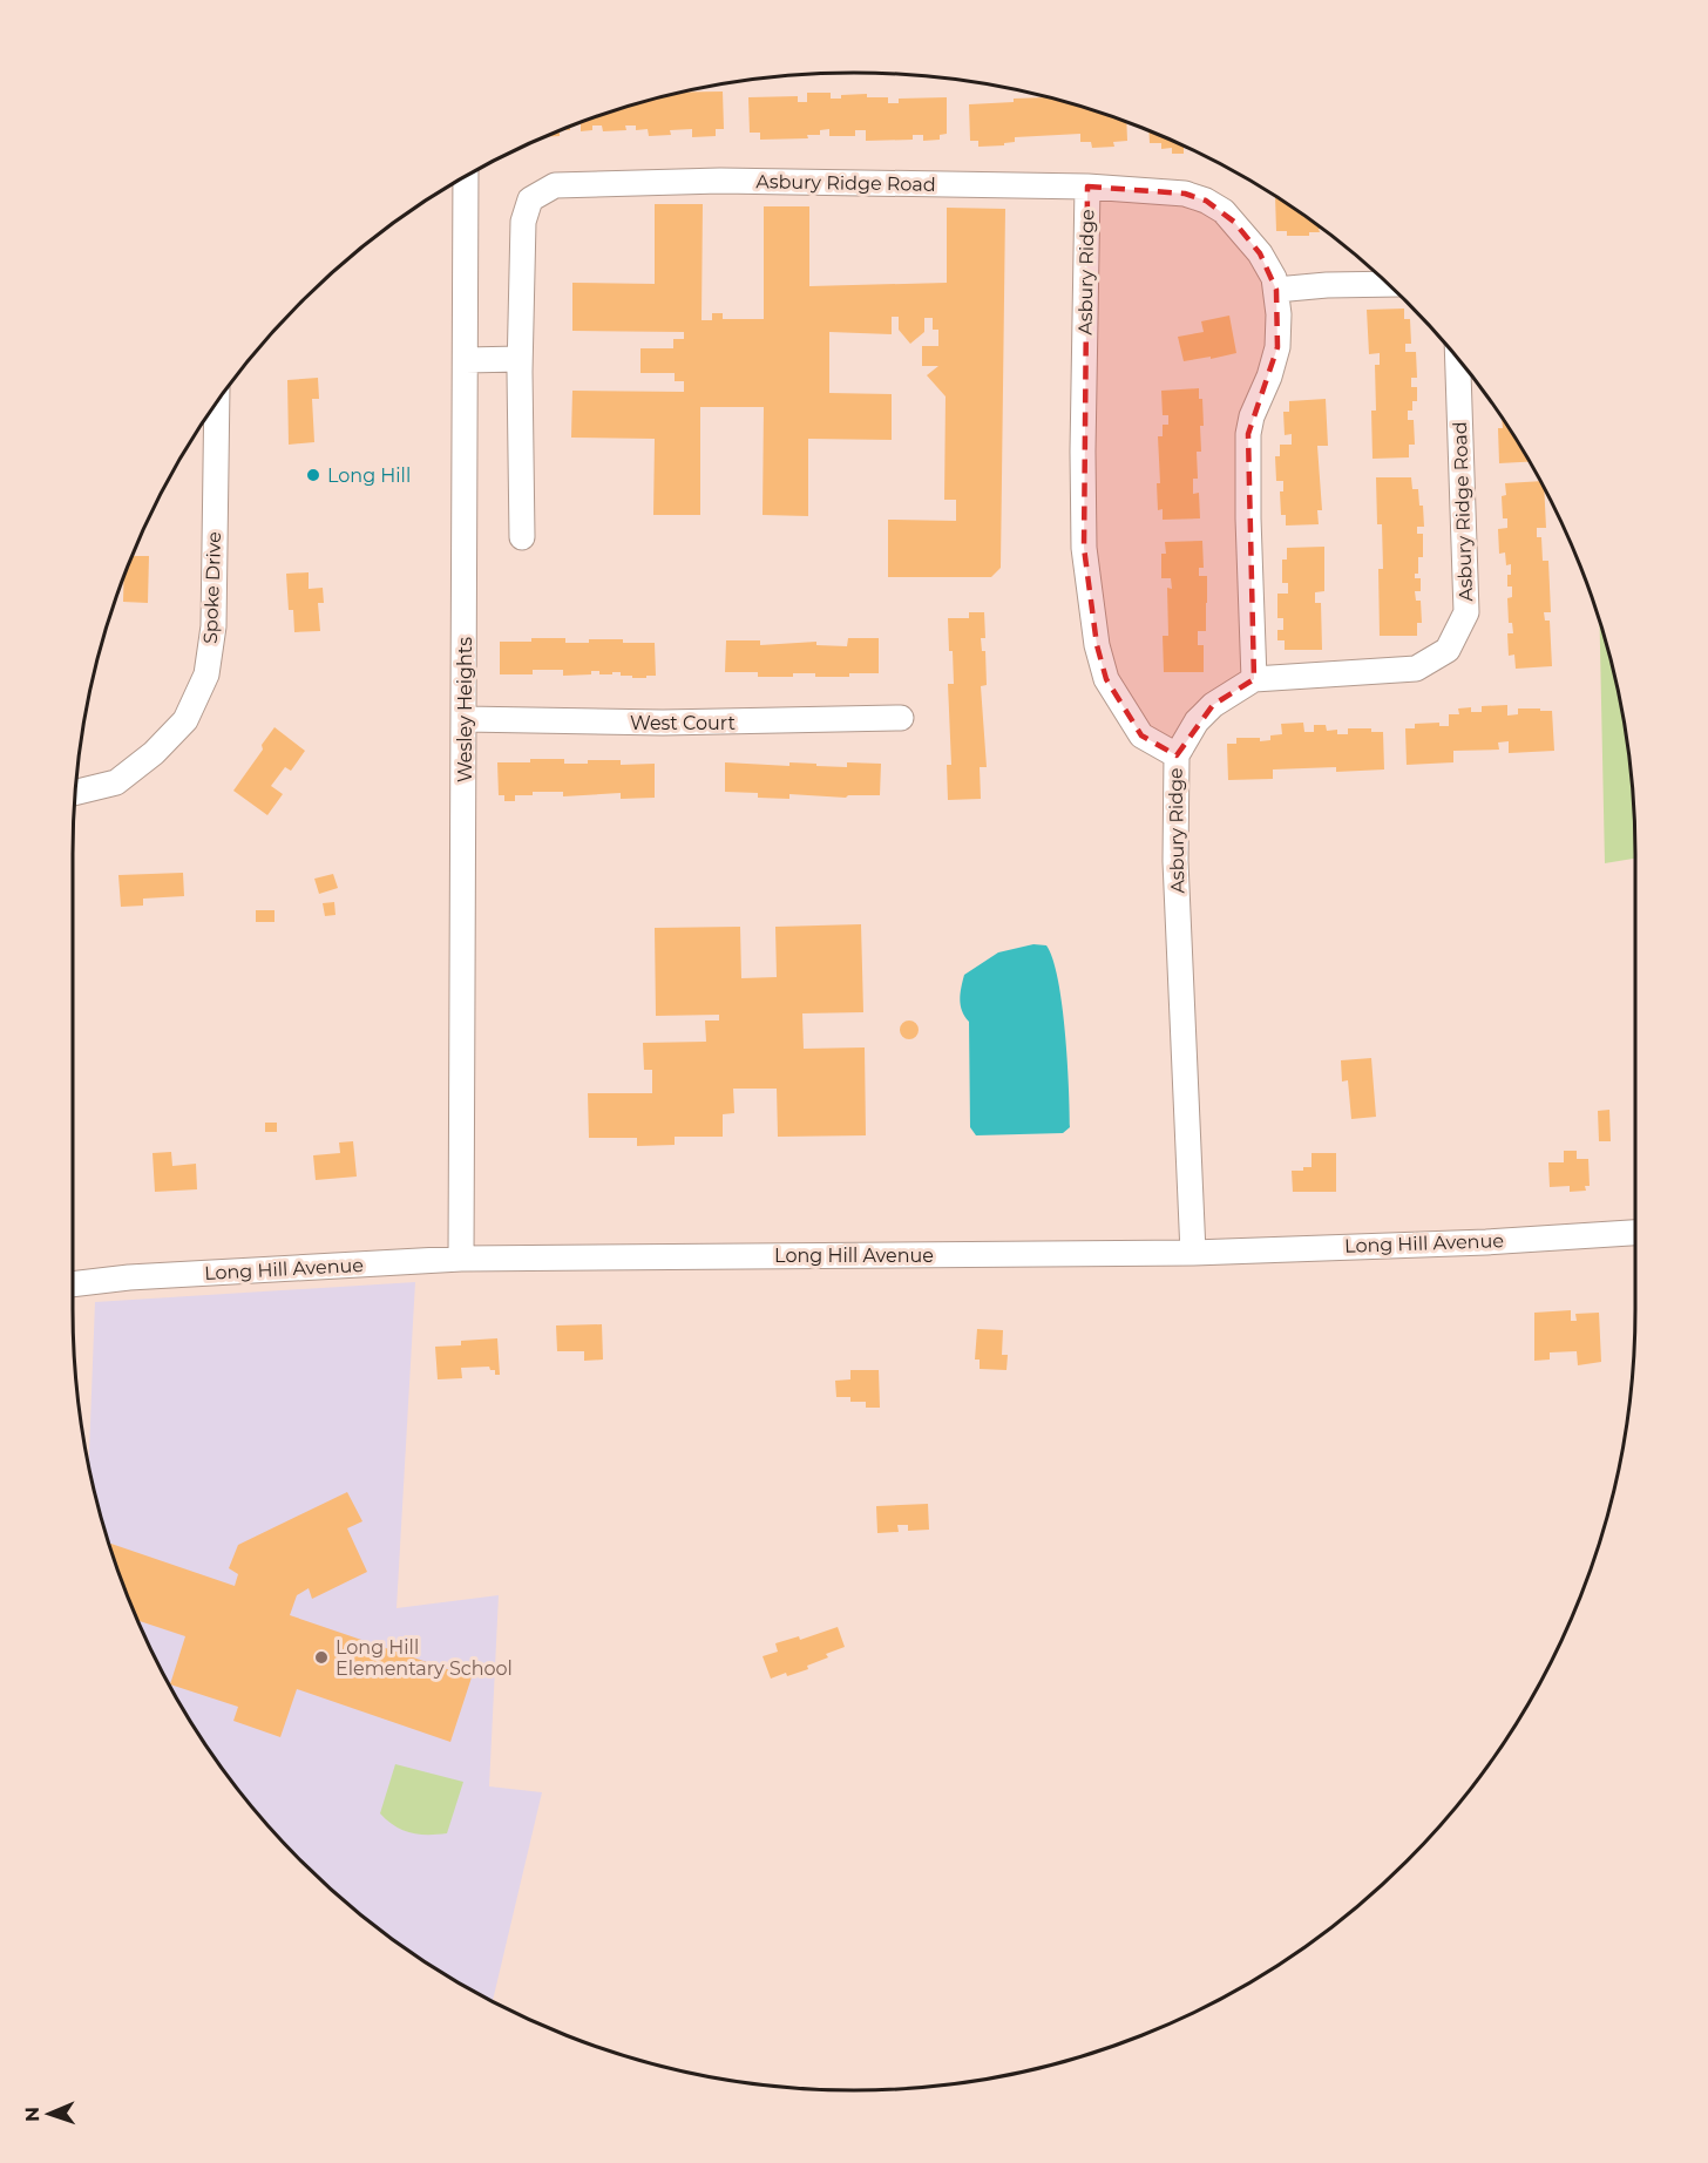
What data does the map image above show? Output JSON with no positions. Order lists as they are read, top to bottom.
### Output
{
  "streets": {
    "street": [
      "Asbury Ridge Road",
      "Asbury Ridge",
      "Spoke Drive",
      "Wesley Heights",
      "West Court",
      "Long Hill Avenue"
    ]
  },
  "crossings": [
    ["Asbury Ridge Road", "Asbury Ridge"],
    ["Asbury Ridge", "Long Hill Avenue"],
    ["Wesley Heights", "West Court"],
    ["Wesley Heights", "Long Hill Avenue"]
  ],
  "places": ["Long Hill", "Long Hill Elementary School"],
  "north": "left"
}
